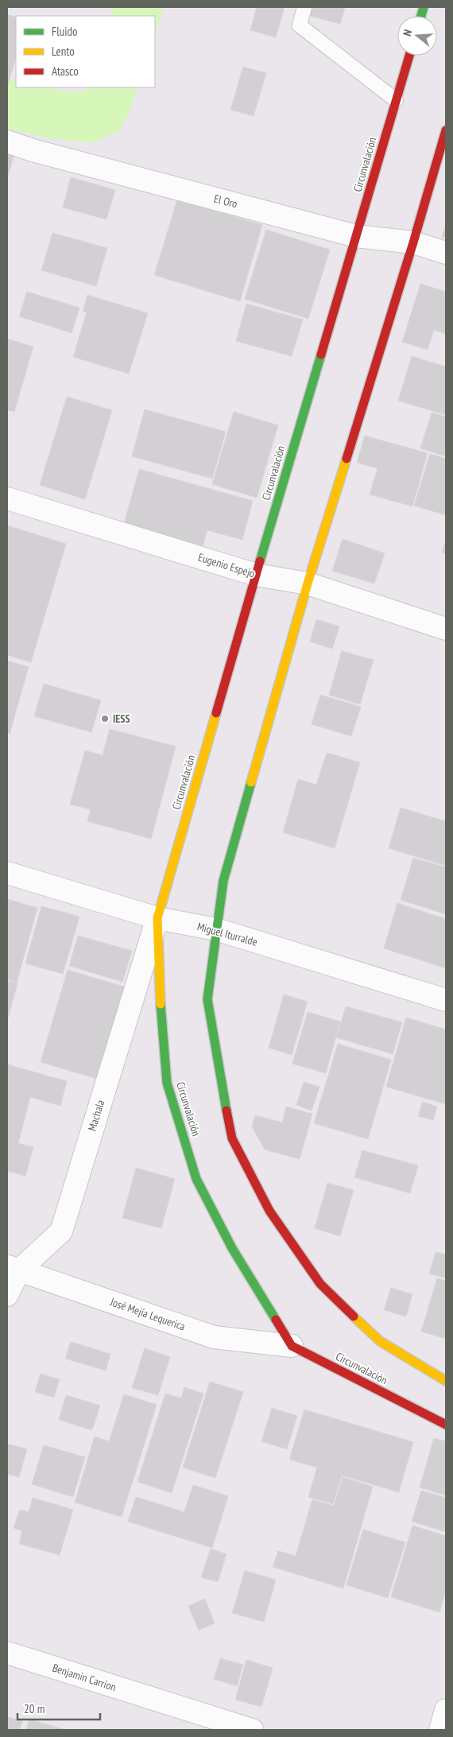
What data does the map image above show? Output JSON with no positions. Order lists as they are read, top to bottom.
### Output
{
  "streets": {
    "main road": ["Circunvalación"],
    "street": [
      "El Oro",
      "Eugenio Espejo",
      "Miguel Iturralde",
      "Machala",
      "José Mejía Lequerica",
      "Benjamin Carrion"
    ]
  },
  "crossings": [
    ["Circunvalación", "El Oro"],
    ["Circunvalación", "Eugenio Espejo"],
    ["Circunvalación", "Miguel Iturralde"],
    ["Circunvalación", "Machala"],
    ["Circunvalación", "José Mejía Lequerica"],
    ["Miguel Iturralde", "Machala"],
    ["Machala", "José Mejía Lequerica"]
  ],
  "places": ["IESS"],
  "legend": ["Fluido", "Lento", "Atasco"],
  "scale_bar": "20 m",
  "north": "left"
}
